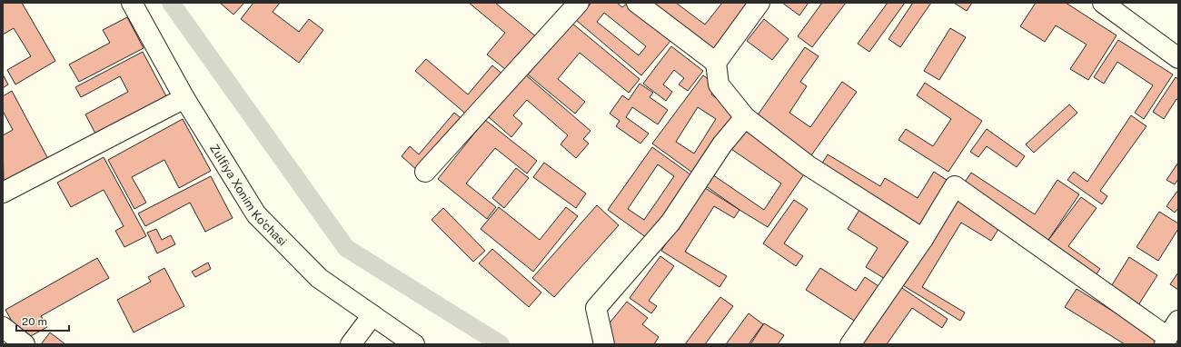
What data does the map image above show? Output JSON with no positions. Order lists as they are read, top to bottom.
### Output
{
  "streets": {
    "street": ["Zulfiya Xonim Ko'chasi"]
  },
  "scale_bar": "20 m"
}
